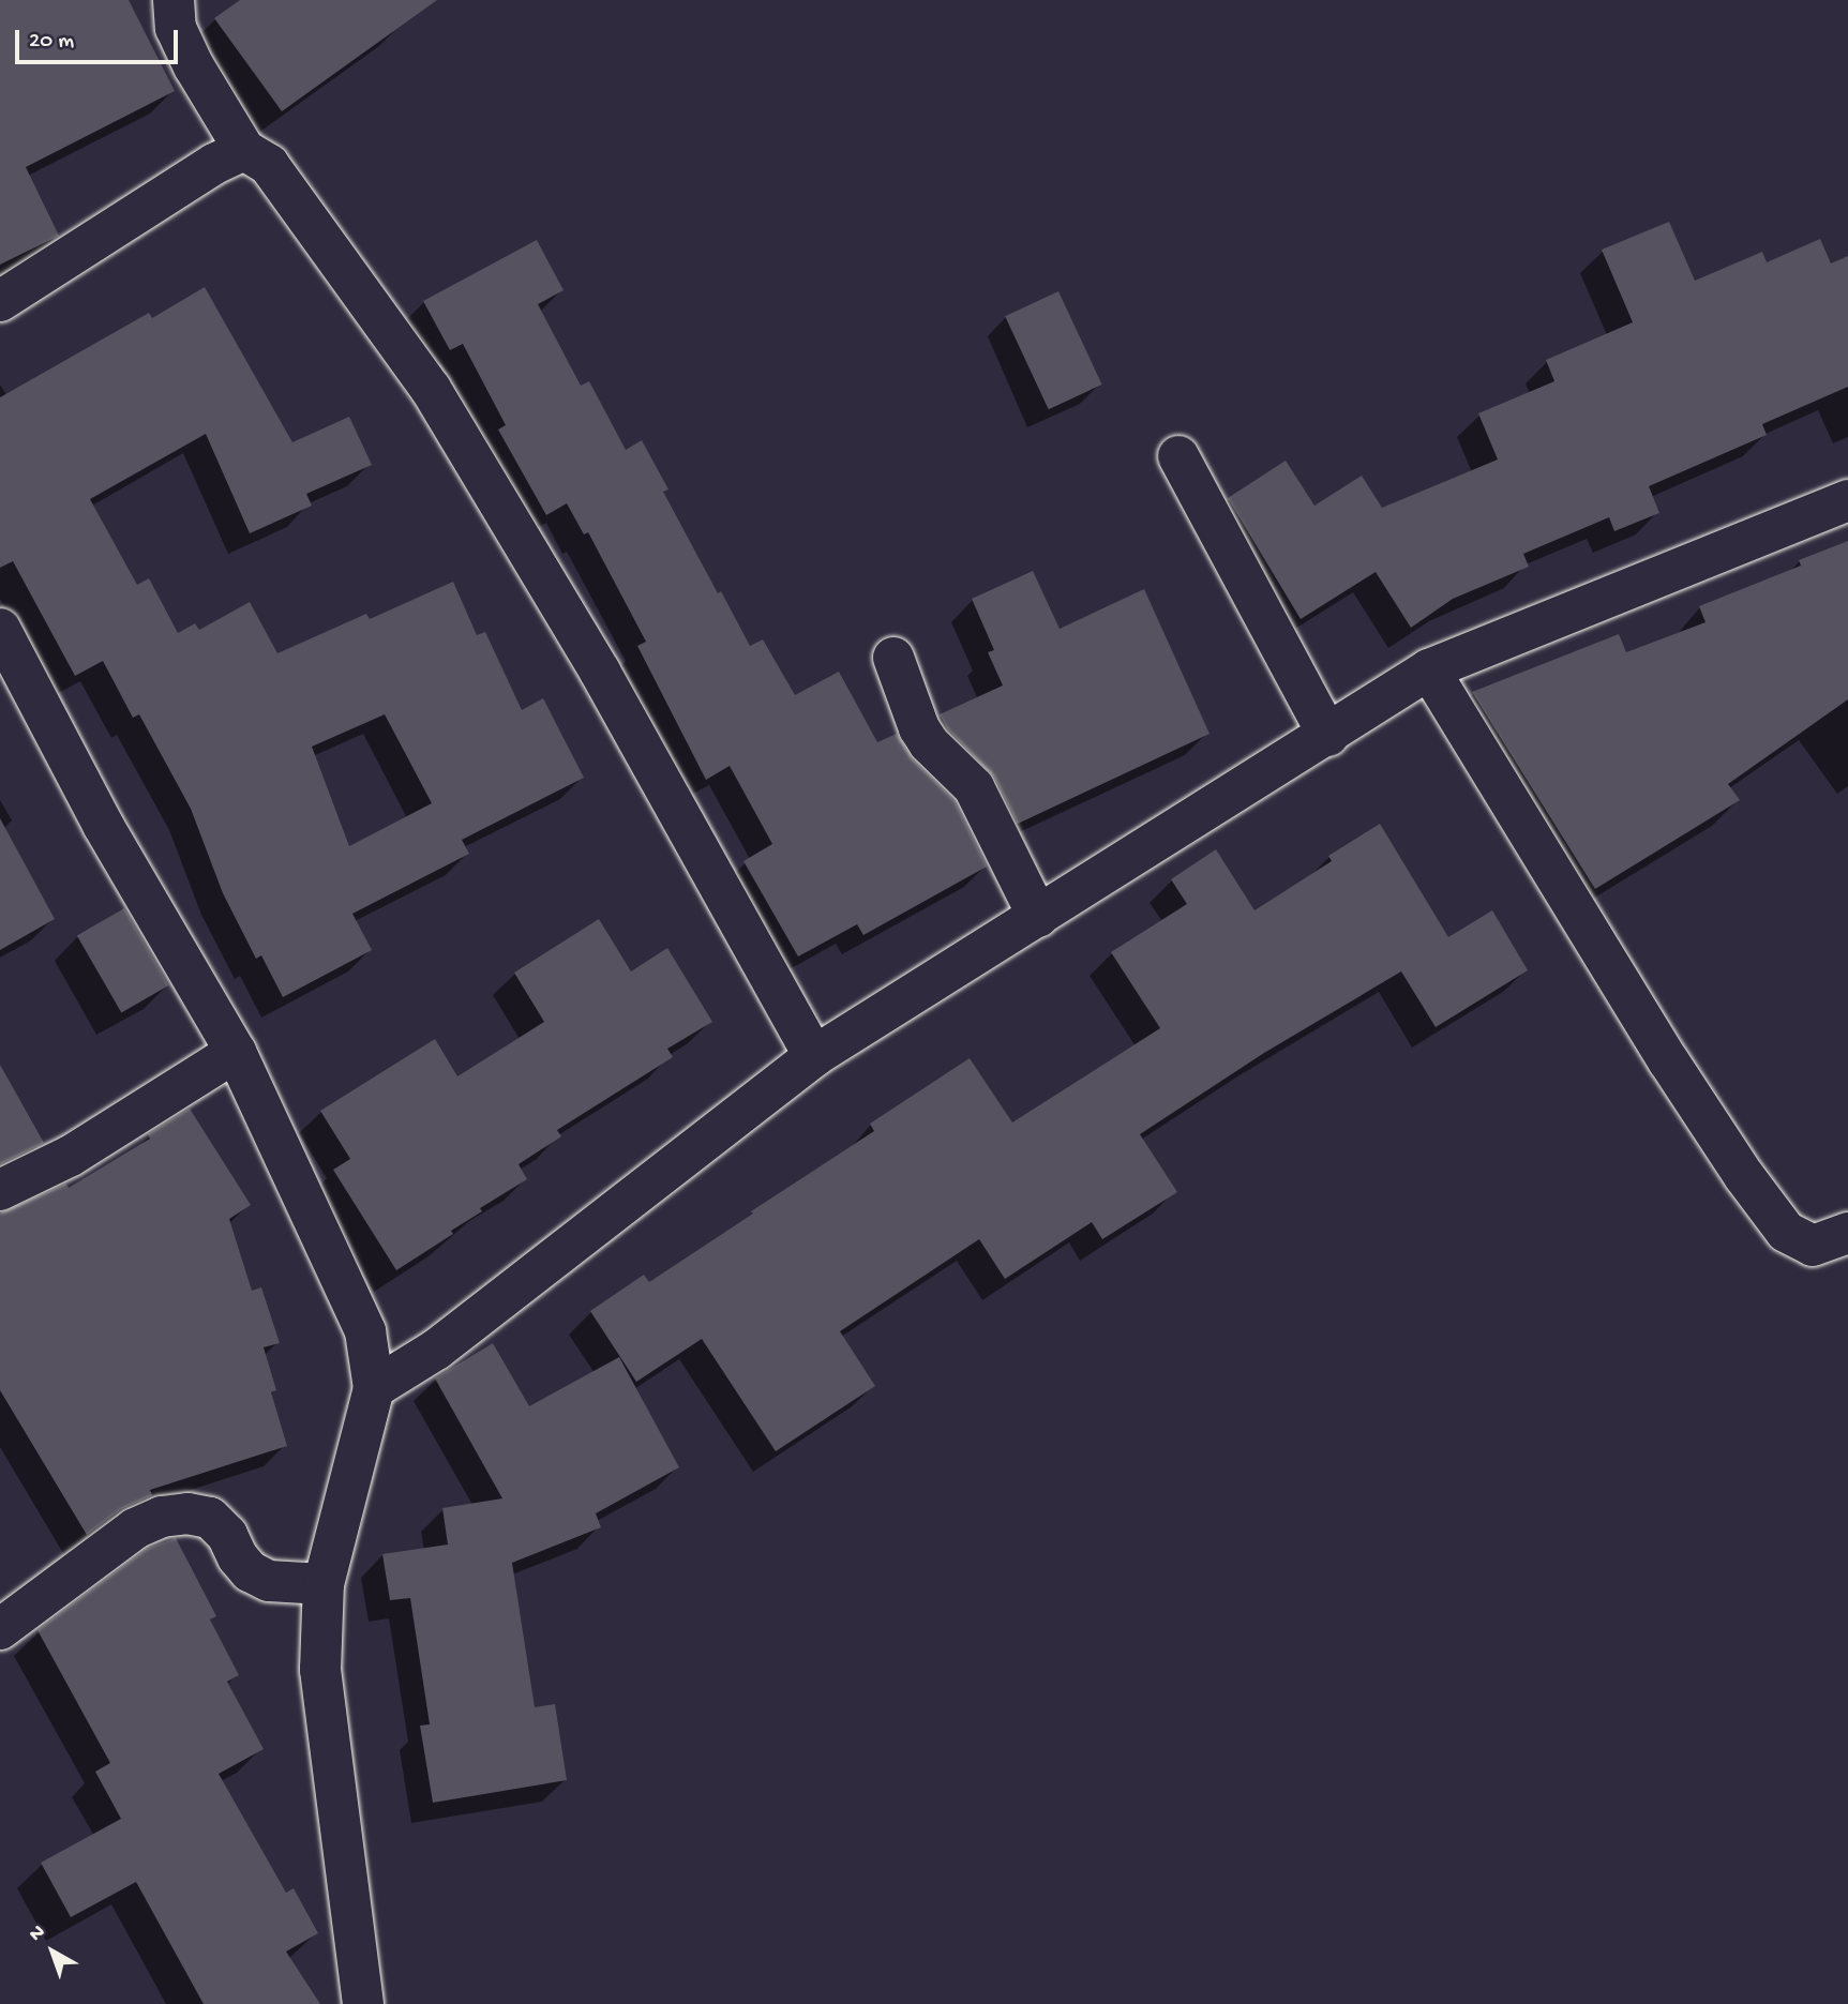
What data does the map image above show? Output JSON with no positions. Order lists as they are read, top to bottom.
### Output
{
  "scale_bar": "20 m",
  "north": "top left"
}
